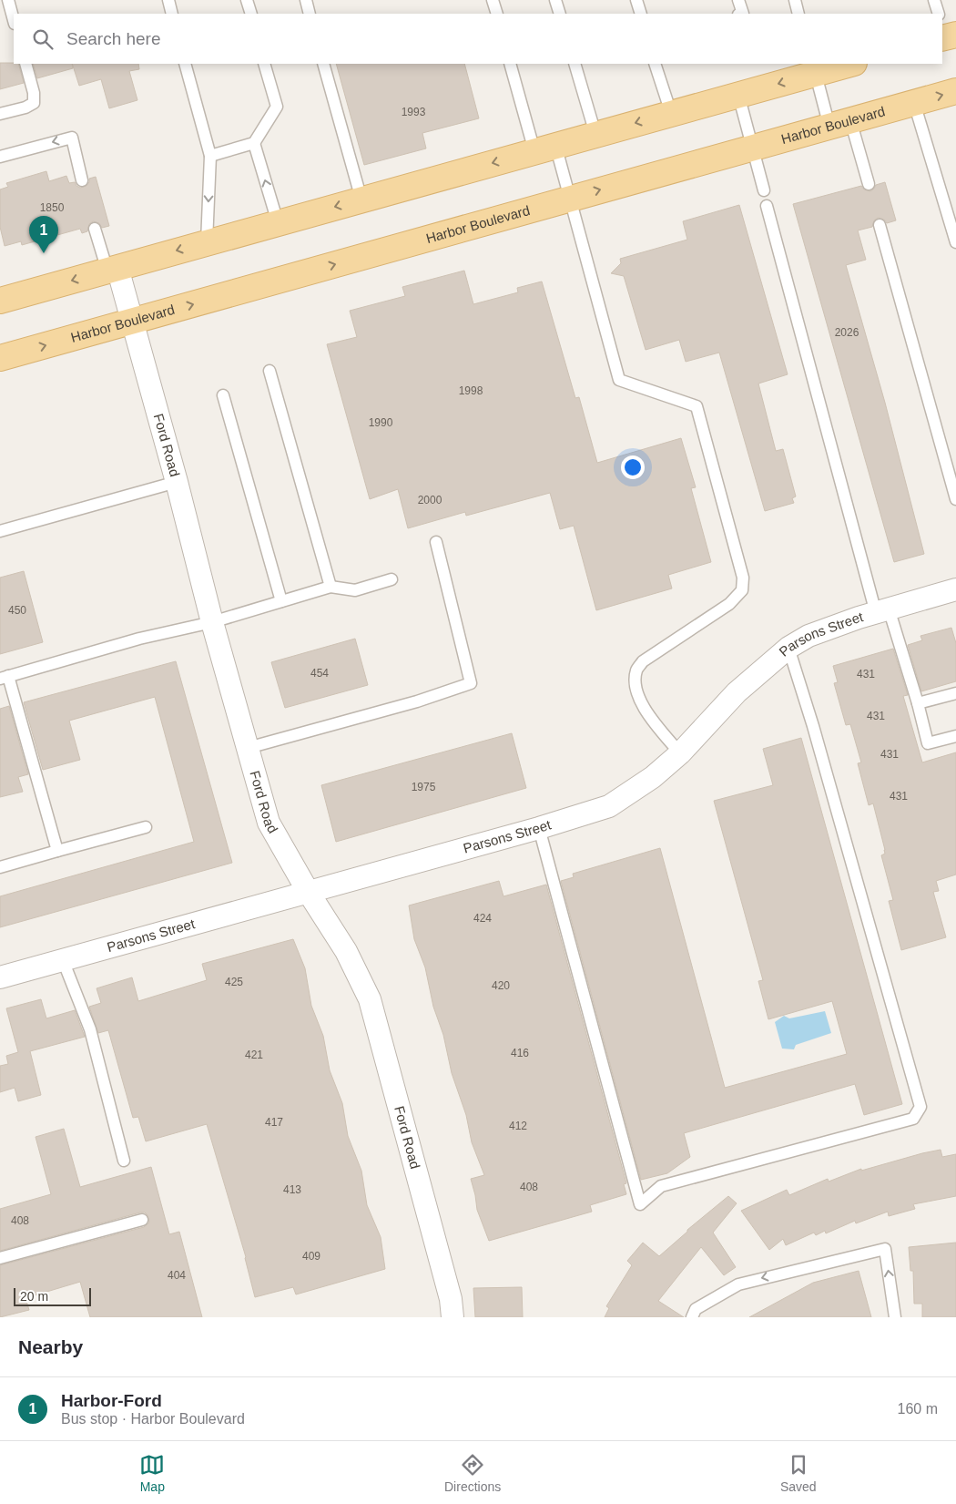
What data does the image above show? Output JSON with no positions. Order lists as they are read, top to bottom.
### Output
{
  "streets": {
    "main road": ["Harbor Boulevard"],
    "street": ["Ford Road", "Parsons Street"]
  },
  "crossings": [
    ["Harbor Boulevard", "Ford Road"],
    ["Ford Road", "Parsons Street"]
  ],
  "house_numbers": [
    "1993",
    "1850",
    "2026",
    "1998",
    "1990",
    "2000",
    "450",
    "454",
    "431",
    "431",
    "431",
    "1975",
    "431",
    "424",
    "425",
    "420",
    "416",
    "421",
    "417",
    "412",
    "408",
    "413",
    "408",
    "409",
    "404"
  ],
  "scale_bar": "20 m",
  "page": {
    "search": "Search here",
    "pins": "1",
    "scale": "20 m",
    "heading": "Nearby",
    "list": [
      {
        "mark": "1",
        "name": "Harbor-Ford",
        "note": "Bus stop · Harbor Boulevard",
        "value": "160 m"
      }
    ],
    "nav": ["Map", "Directions", "Saved"]
  }
}
